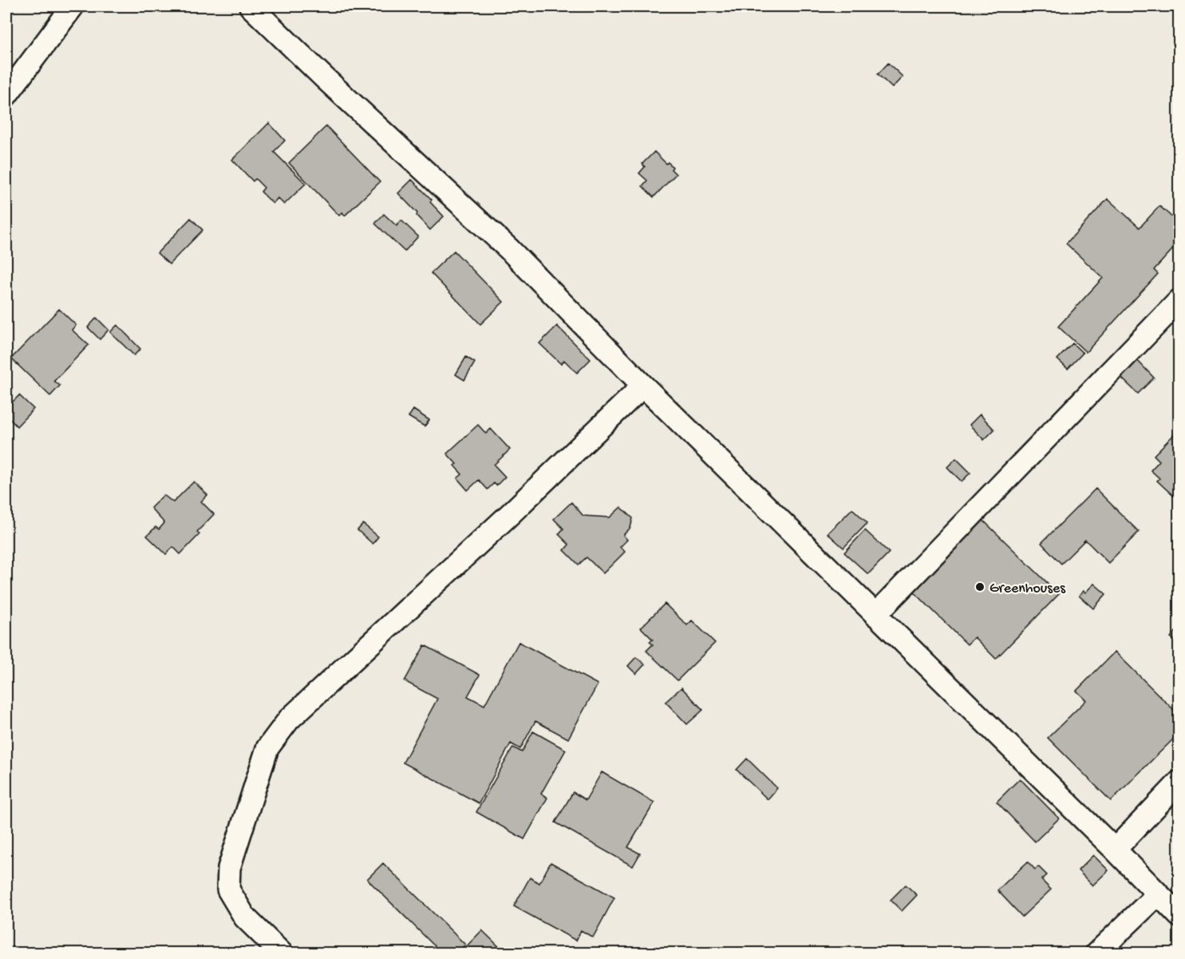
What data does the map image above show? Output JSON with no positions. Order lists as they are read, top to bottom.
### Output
{
  "places": ["Greenhouses"]
}
